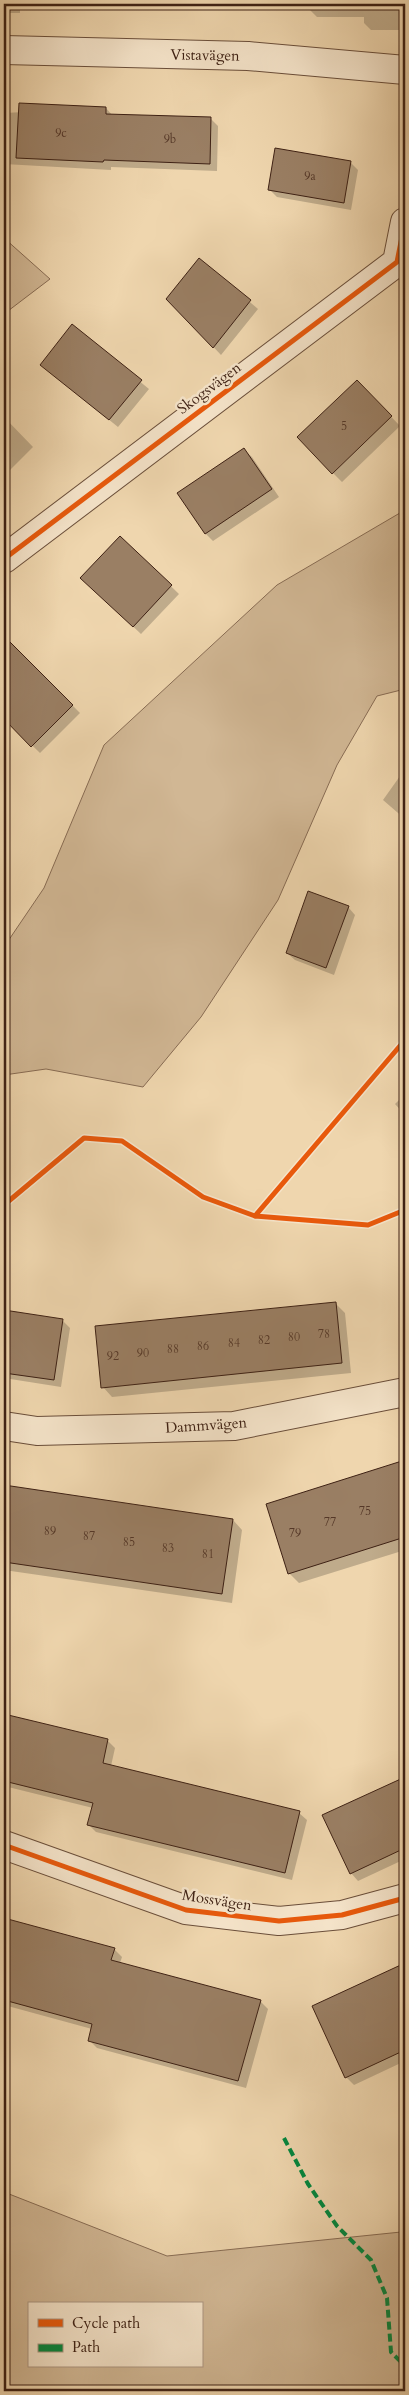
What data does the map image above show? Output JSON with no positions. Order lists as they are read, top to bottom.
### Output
{
  "streets": {
    "street": [
      "Vistavägen",
      "Skogsvägen",
      "Dammvägen",
      "Mossvägen"
    ]
  },
  "house_numbers": [
    "9c",
    "9b",
    "9a",
    "5",
    "78",
    "80",
    "82",
    "84",
    "86",
    "88",
    "90",
    "92",
    "75",
    "77",
    "89",
    "79",
    "87",
    "85",
    "83",
    "81"
  ],
  "legend": ["Cycle path", "Path"]
}
